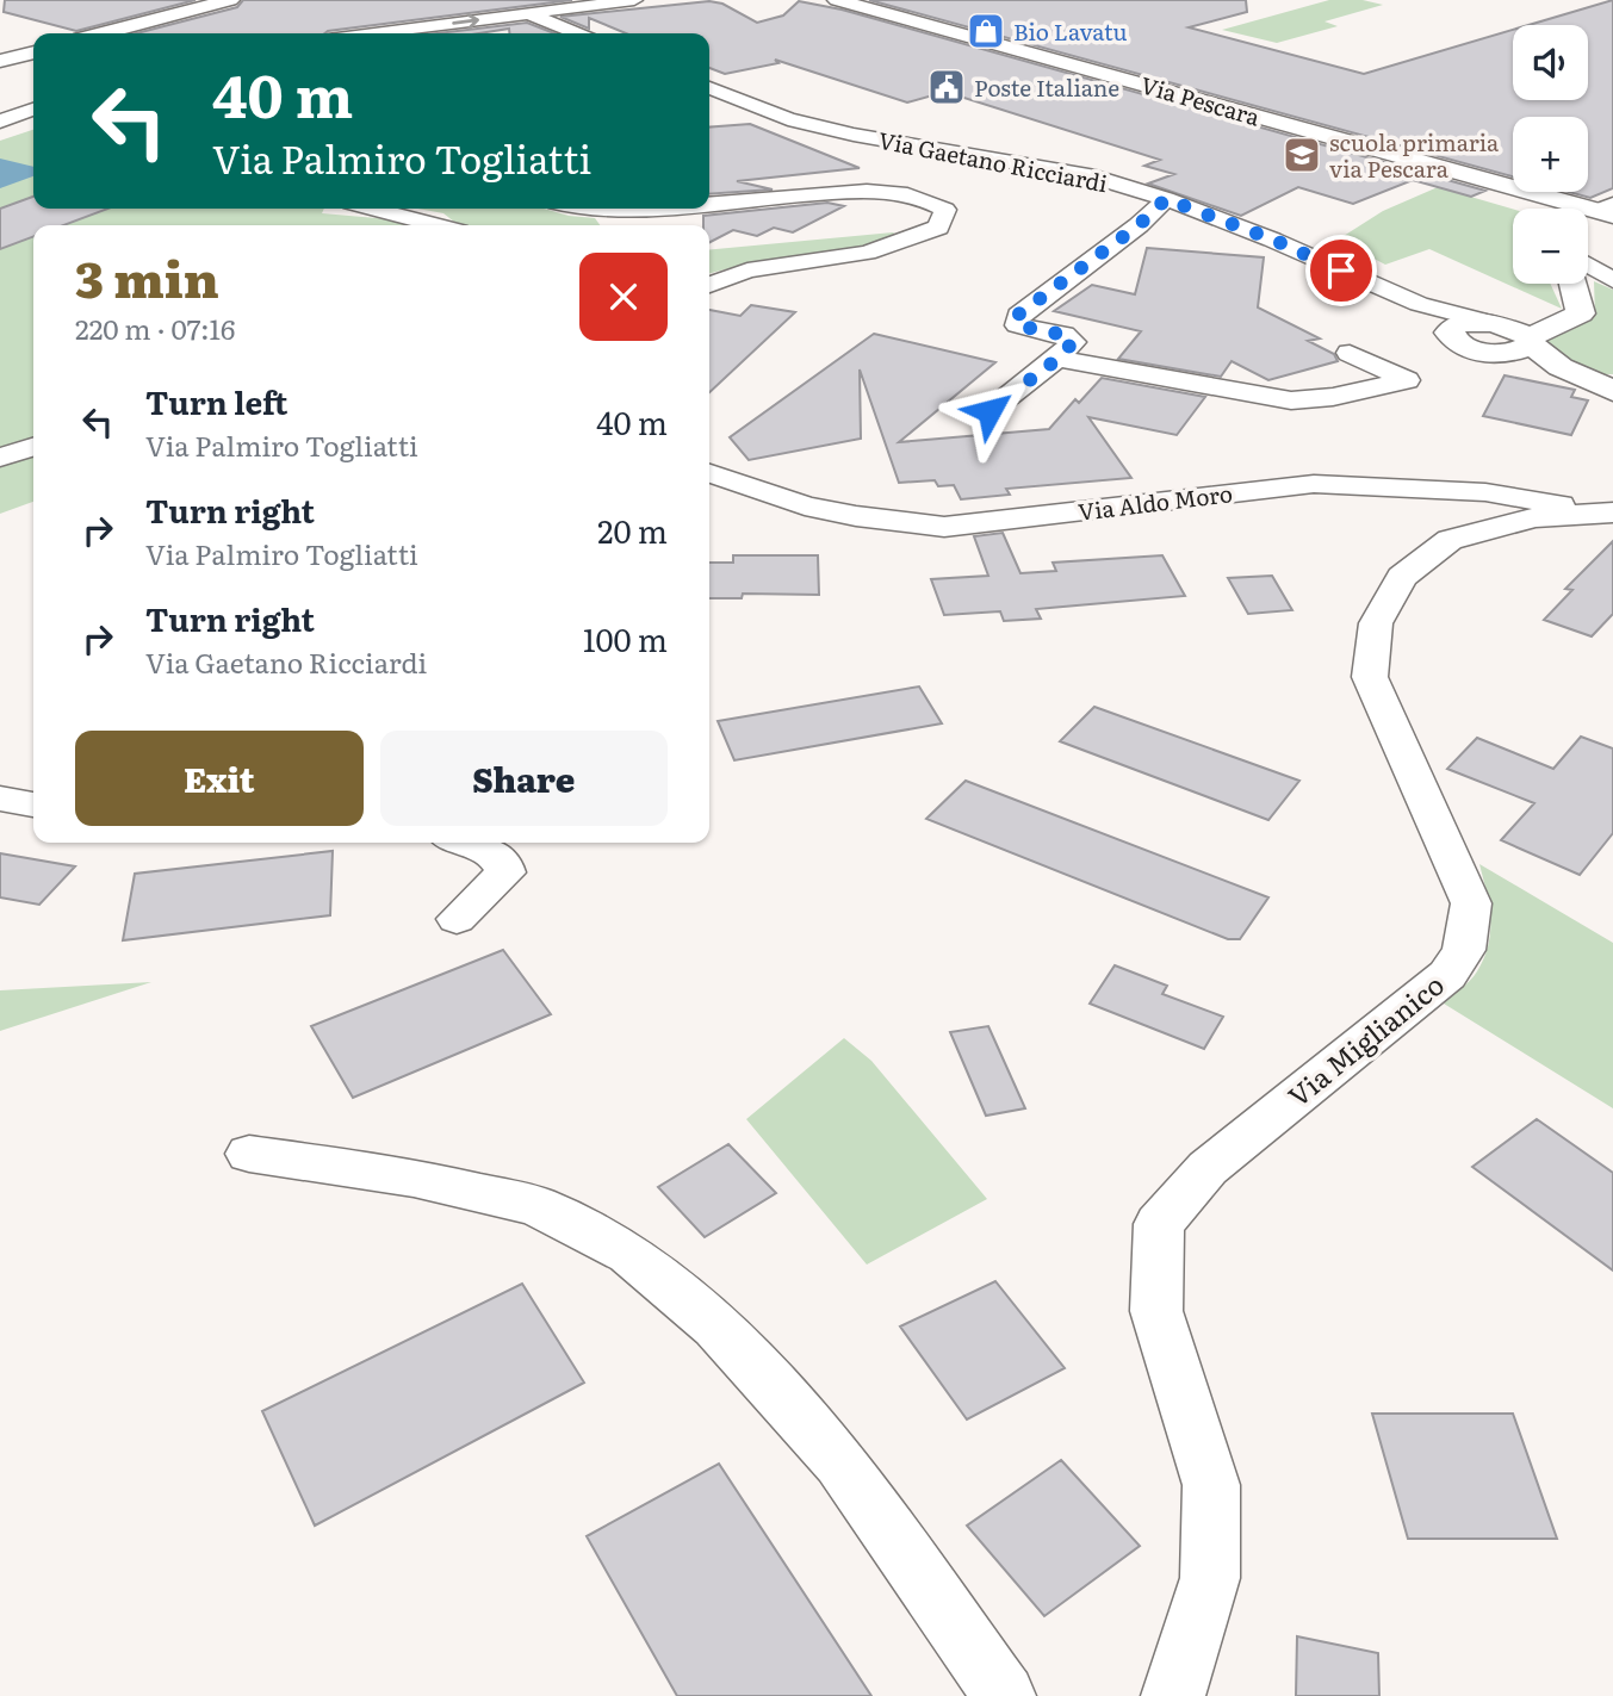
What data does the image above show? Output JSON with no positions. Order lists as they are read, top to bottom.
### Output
{
  "streets": {
    "street": [
      "Via Pescara",
      "Via Gaetano Ricciardi",
      "Via Aldo Moro",
      "Via Miglianico"
    ]
  },
  "crossings": [
    ["Via Aldo Moro", "Via Miglianico"]
  ],
  "places": {
    "shop": ["Bio Lavatu"],
    "public building": ["Poste Italiane"],
    "school or university": ["scuola primaria via Pescara"]
  },
  "page": {
    "map_buttons": ["+", "−"],
    "turn": ["40 m", "Via Palmiro Togliatti"],
    "heading": ["3 min", "220 m · 07:16"],
    "list": [
      {
        "name": "Turn left",
        "note": "Via Palmiro Togliatti",
        "value": "40 m"
      },
      {
        "name": "Turn right",
        "note": "Via Palmiro Togliatti",
        "value": "20 m"
      },
      {
        "name": "Turn right",
        "note": "Via Gaetano Ricciardi",
        "value": "100 m"
      }
    ],
    "buttons": ["Exit", "Share"]
  }
}
